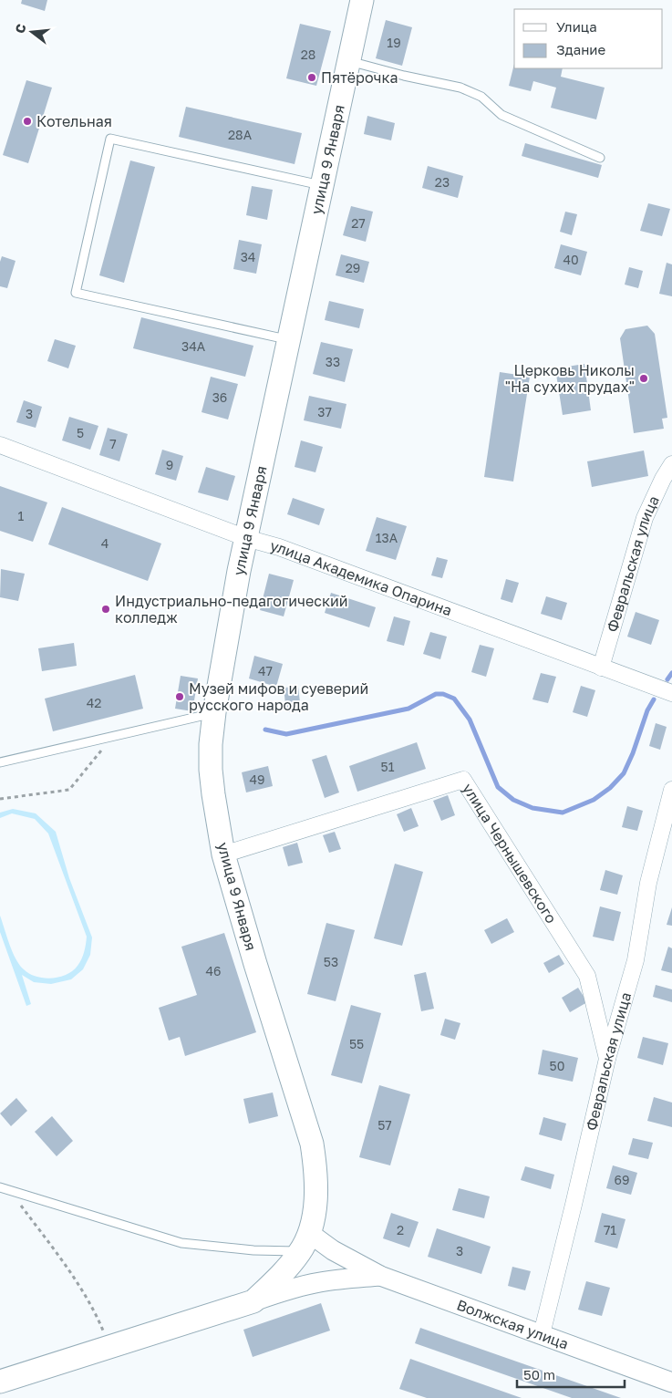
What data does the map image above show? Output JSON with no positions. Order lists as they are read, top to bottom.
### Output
{
  "streets": {
    "main road": ["улица 9 Января"],
    "street": [
      "Февральская улица",
      "улица Академика Опарина",
      "улица Чернышевского",
      "Волжская улица"
    ]
  },
  "crossings": [
    ["улица 9 Января", "улица Академика Опарина"],
    ["улица 9 Января", "улица Чернышевского"],
    ["Февральская улица", "улица Академика Опарина"],
    ["Февральская улица", "улица Чернышевского"],
    ["Февральская улица", "Волжская улица"]
  ],
  "places": [
    "Пятёрочка",
    "Котельная",
    "Церковь Николы \"На сухих прудах\"",
    "Индустриально-педагогический колледж",
    "Музей мифов и суеверий русского народа"
  ],
  "house_numbers": [
    "19",
    "28",
    "28А",
    "23",
    "27",
    "34",
    "40",
    "29",
    "34А",
    "33",
    "36",
    "37",
    "3",
    "5",
    "7",
    "9",
    "1",
    "13А",
    "4",
    "47",
    "42",
    "51",
    "49",
    "53",
    "46",
    "55",
    "50",
    "57",
    "69",
    "2",
    "71",
    "3"
  ],
  "legend": ["Улица", "Здание"],
  "scale_bar": "50 m",
  "north": "left"
}
